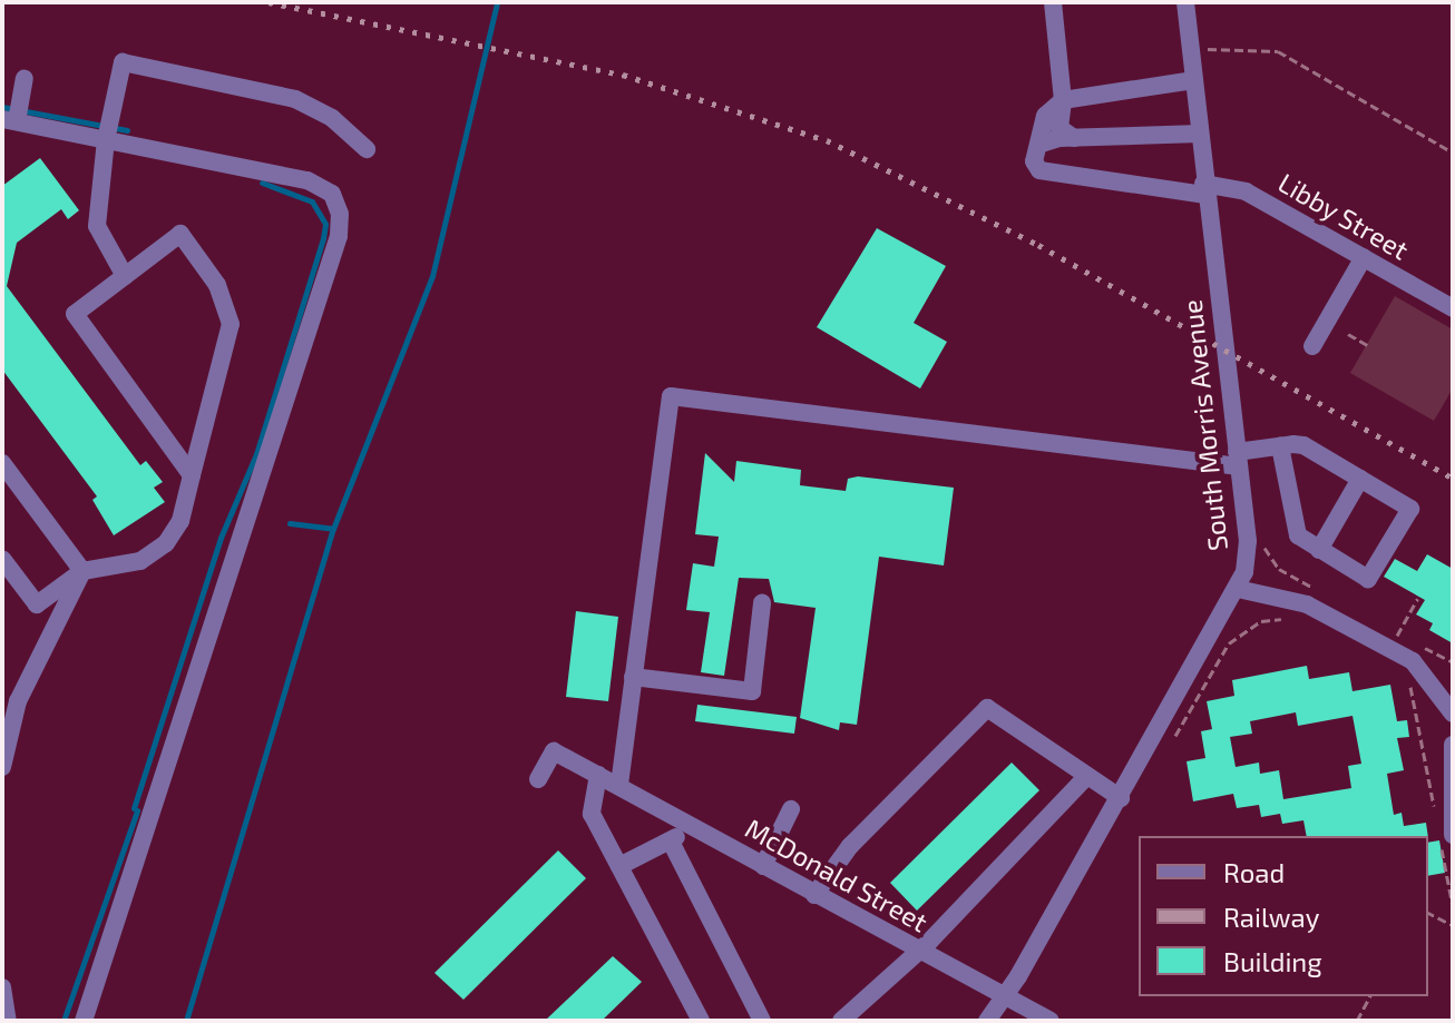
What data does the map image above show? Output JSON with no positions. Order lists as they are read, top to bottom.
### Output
{
  "streets": {
    "street": ["Libby Street", "South Morris Avenue", "McDonald Street"]
  },
  "crossings": [
    ["Libby Street", "South Morris Avenue"],
    ["South Morris Avenue", "McDonald Street"]
  ],
  "legend": ["Road", "Railway", "Building"]
}
